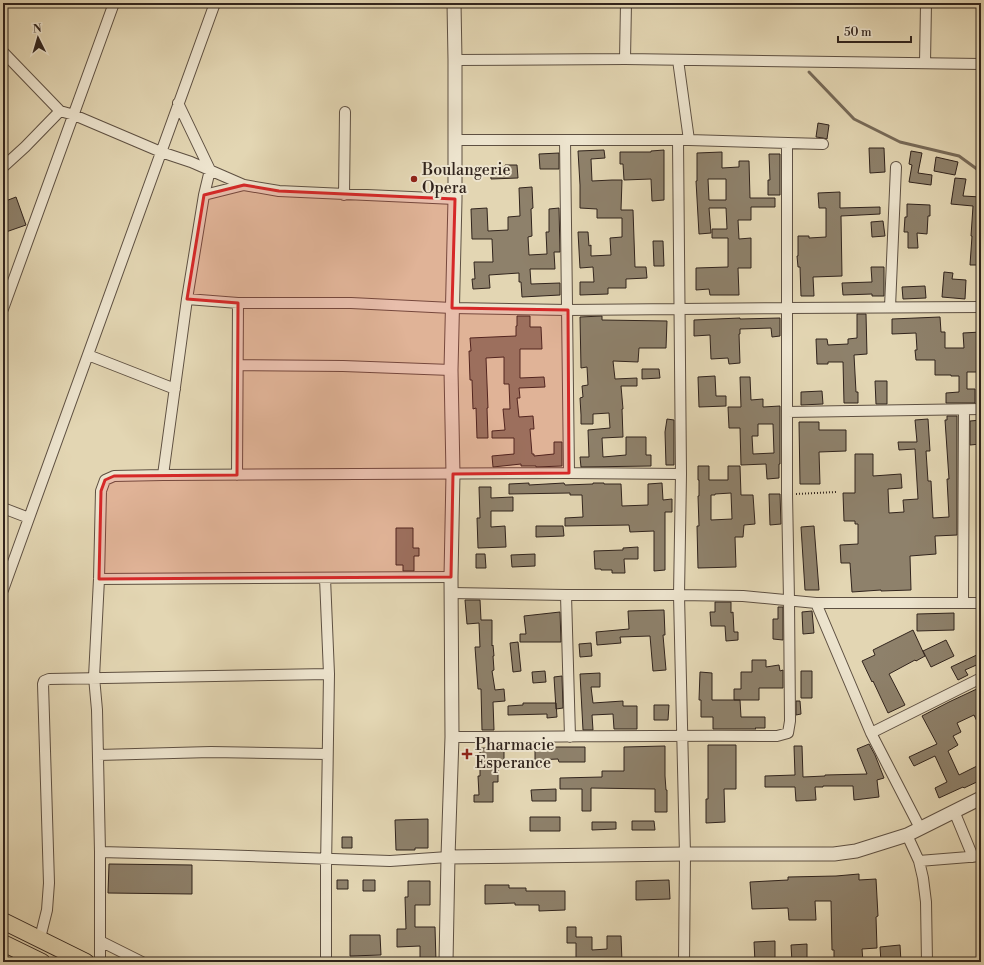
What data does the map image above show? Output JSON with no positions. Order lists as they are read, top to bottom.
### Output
{
  "places": {
    "other": ["Boulangerie Opera"],
    "health": ["Pharmacie Esperance"]
  },
  "scale_bar": "50 m",
  "north": "top"
}
